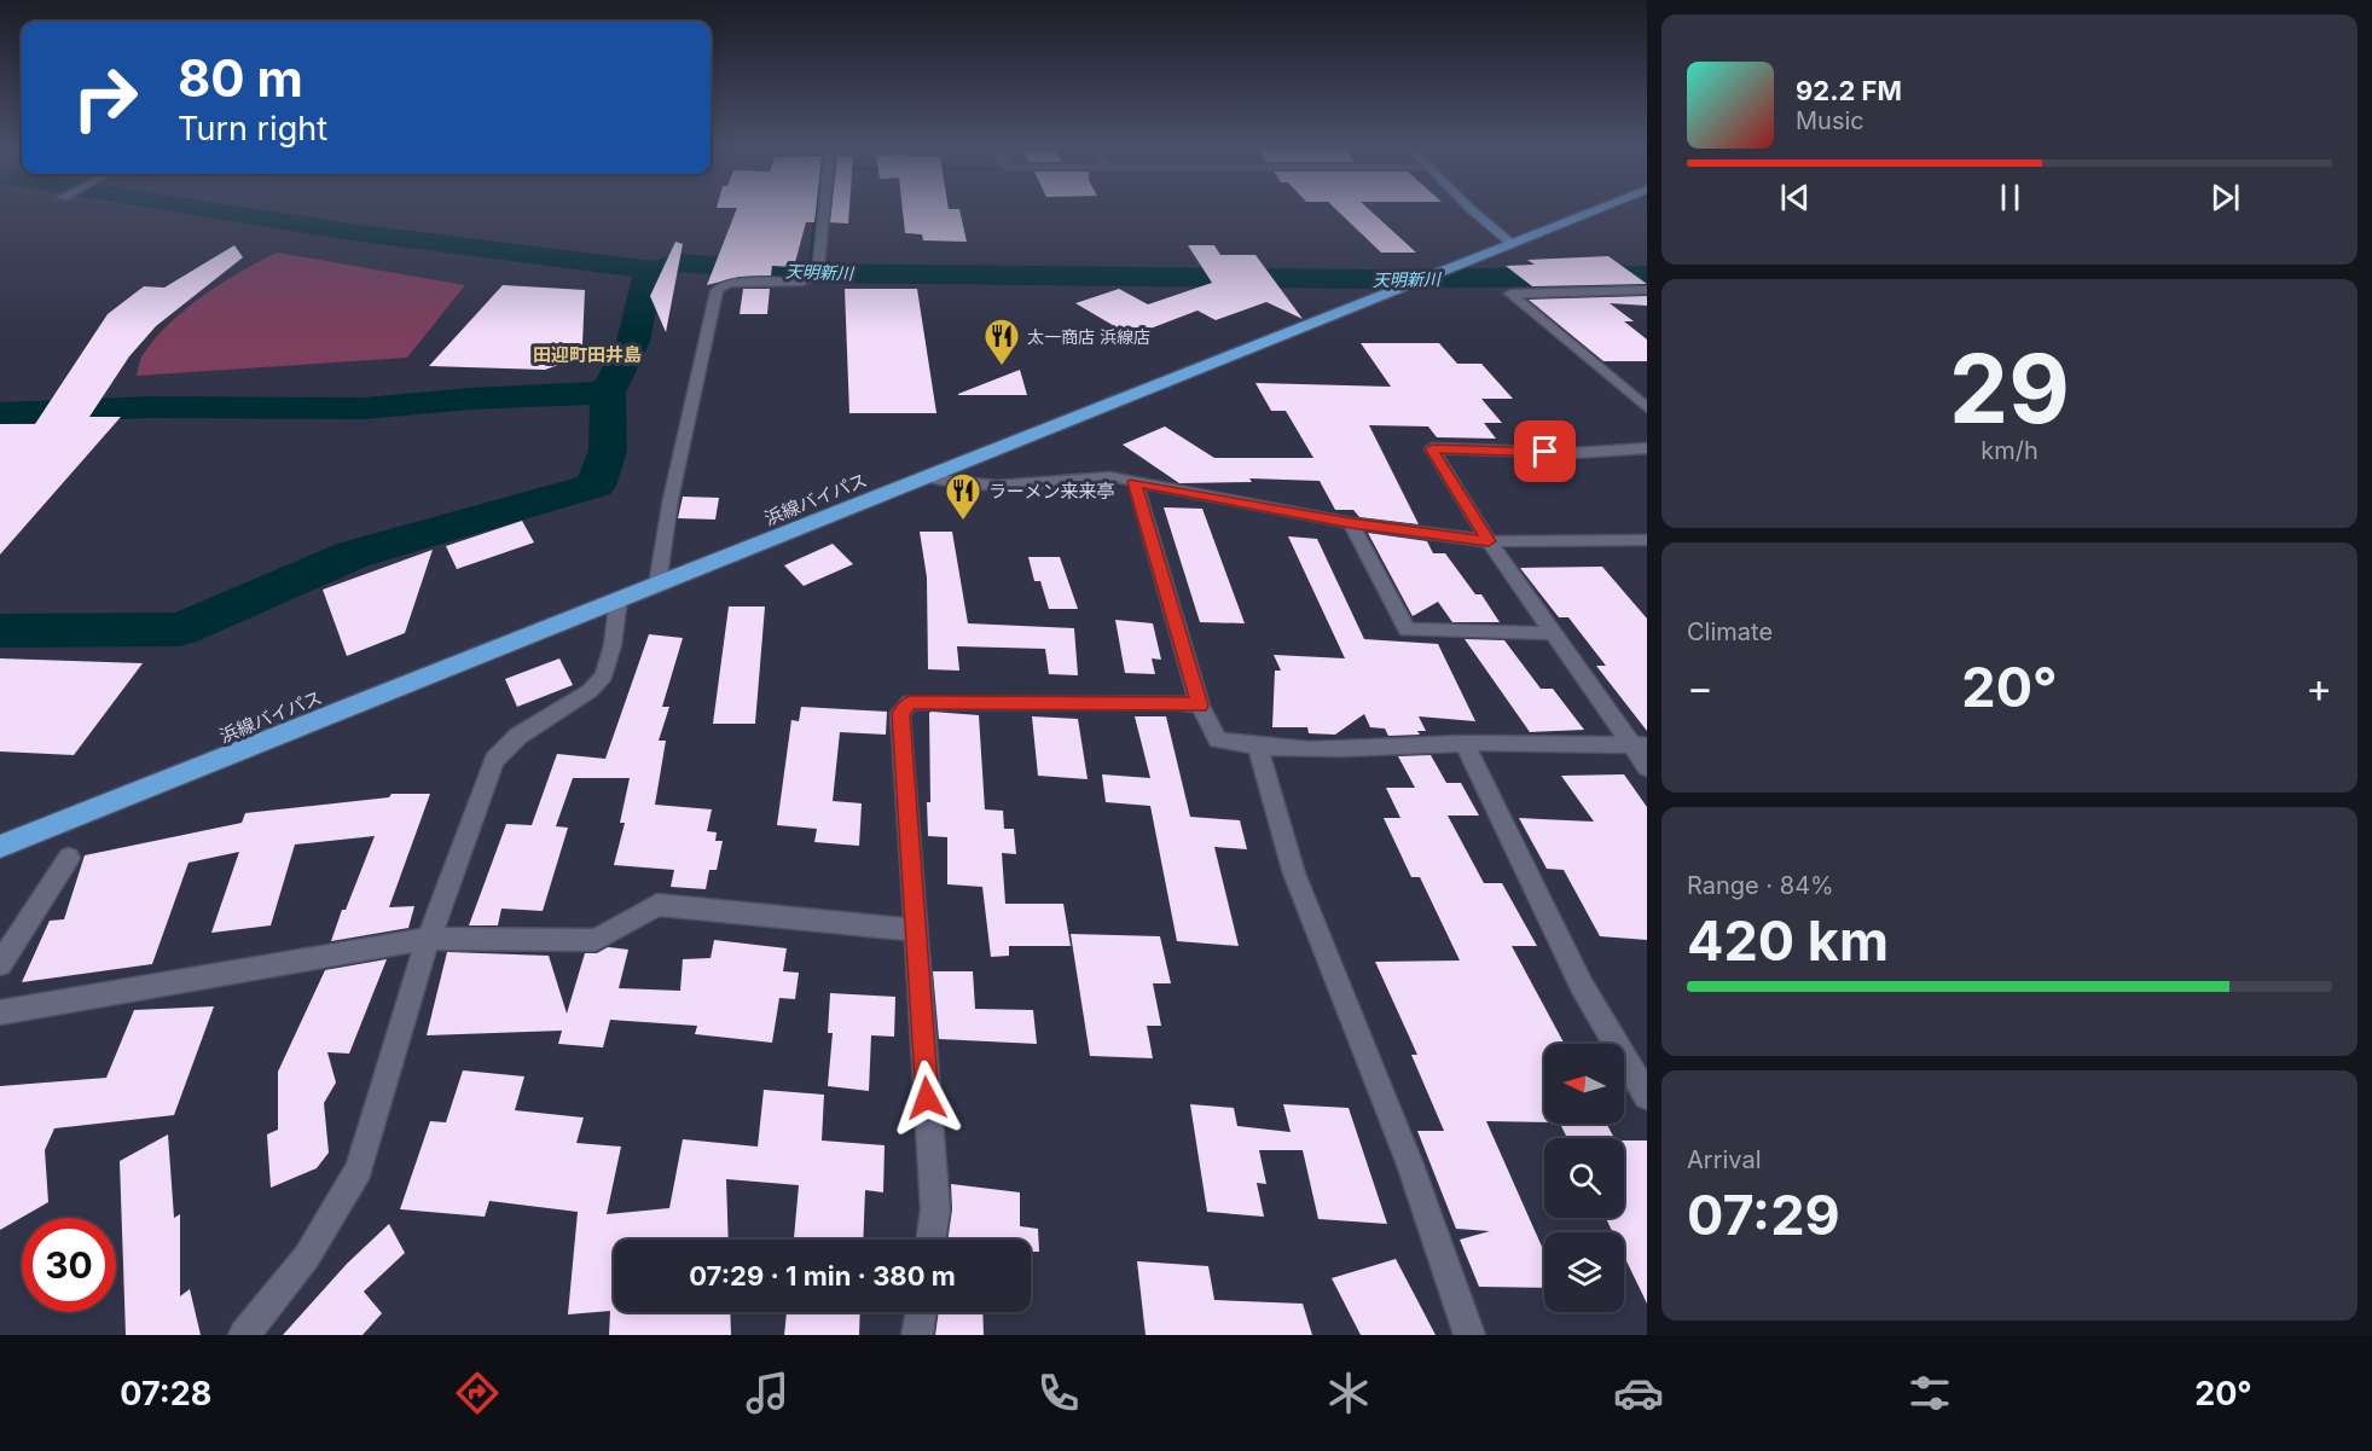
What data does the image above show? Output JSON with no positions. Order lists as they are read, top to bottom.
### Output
{
  "streets": {
    "highway": ["浜線バイパス"]
  },
  "districts": ["田迎町田井島"],
  "water": ["天明新川"],
  "places": {
    "restaurant": ["太一商店 浜線店", "ラーメン来来亭"]
  },
  "north": "left",
  "page": {
    "turn": ["80 m", "Turn right"],
    "song": ["92.2 FM", "Music"],
    "tile": [
      ["29", "km/h"],
      "Climate",
      ["Range · 84%", "420 km"],
      ["Arrival", "07:29"]
    ],
    "heat": ["−", "20°", "+"],
    "limit": "30",
    "trip": "07:29 · 1 min · 380 m",
    "tabs": ["07:28", "20°"]
  }
}
